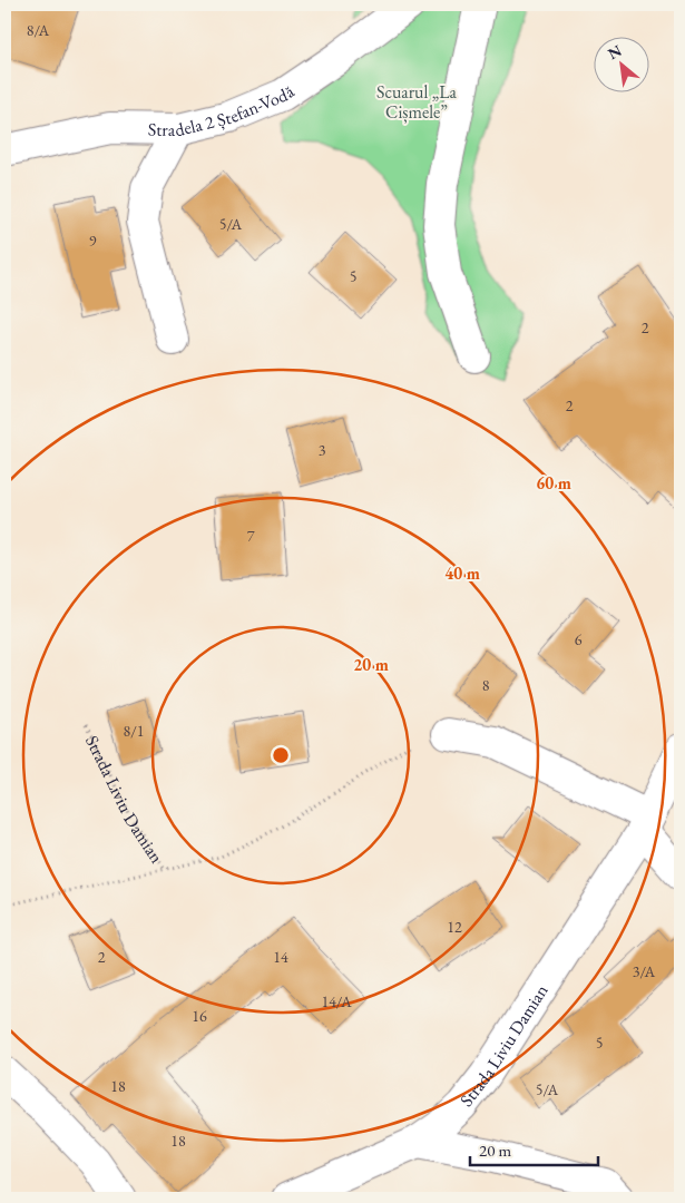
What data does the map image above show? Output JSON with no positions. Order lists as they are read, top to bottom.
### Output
{
  "streets": {
    "street": ["Stradela 2 Ștefan-Vodă", "Strada Liviu Damian"]
  },
  "parks": ["Scuarul „La Cișmele”"],
  "house_numbers": [
    "8/A",
    "5/A",
    "9",
    "5",
    "2",
    "2",
    "3",
    "7",
    "6",
    "8",
    "8/1",
    "12",
    "2",
    "14",
    "3/A",
    "14/A",
    "16",
    "5",
    "18",
    "5/A",
    "18"
  ],
  "scale_bar": "20 m",
  "north": "top left",
  "rings": ["60 m", "40 m", "20 m"]
}
